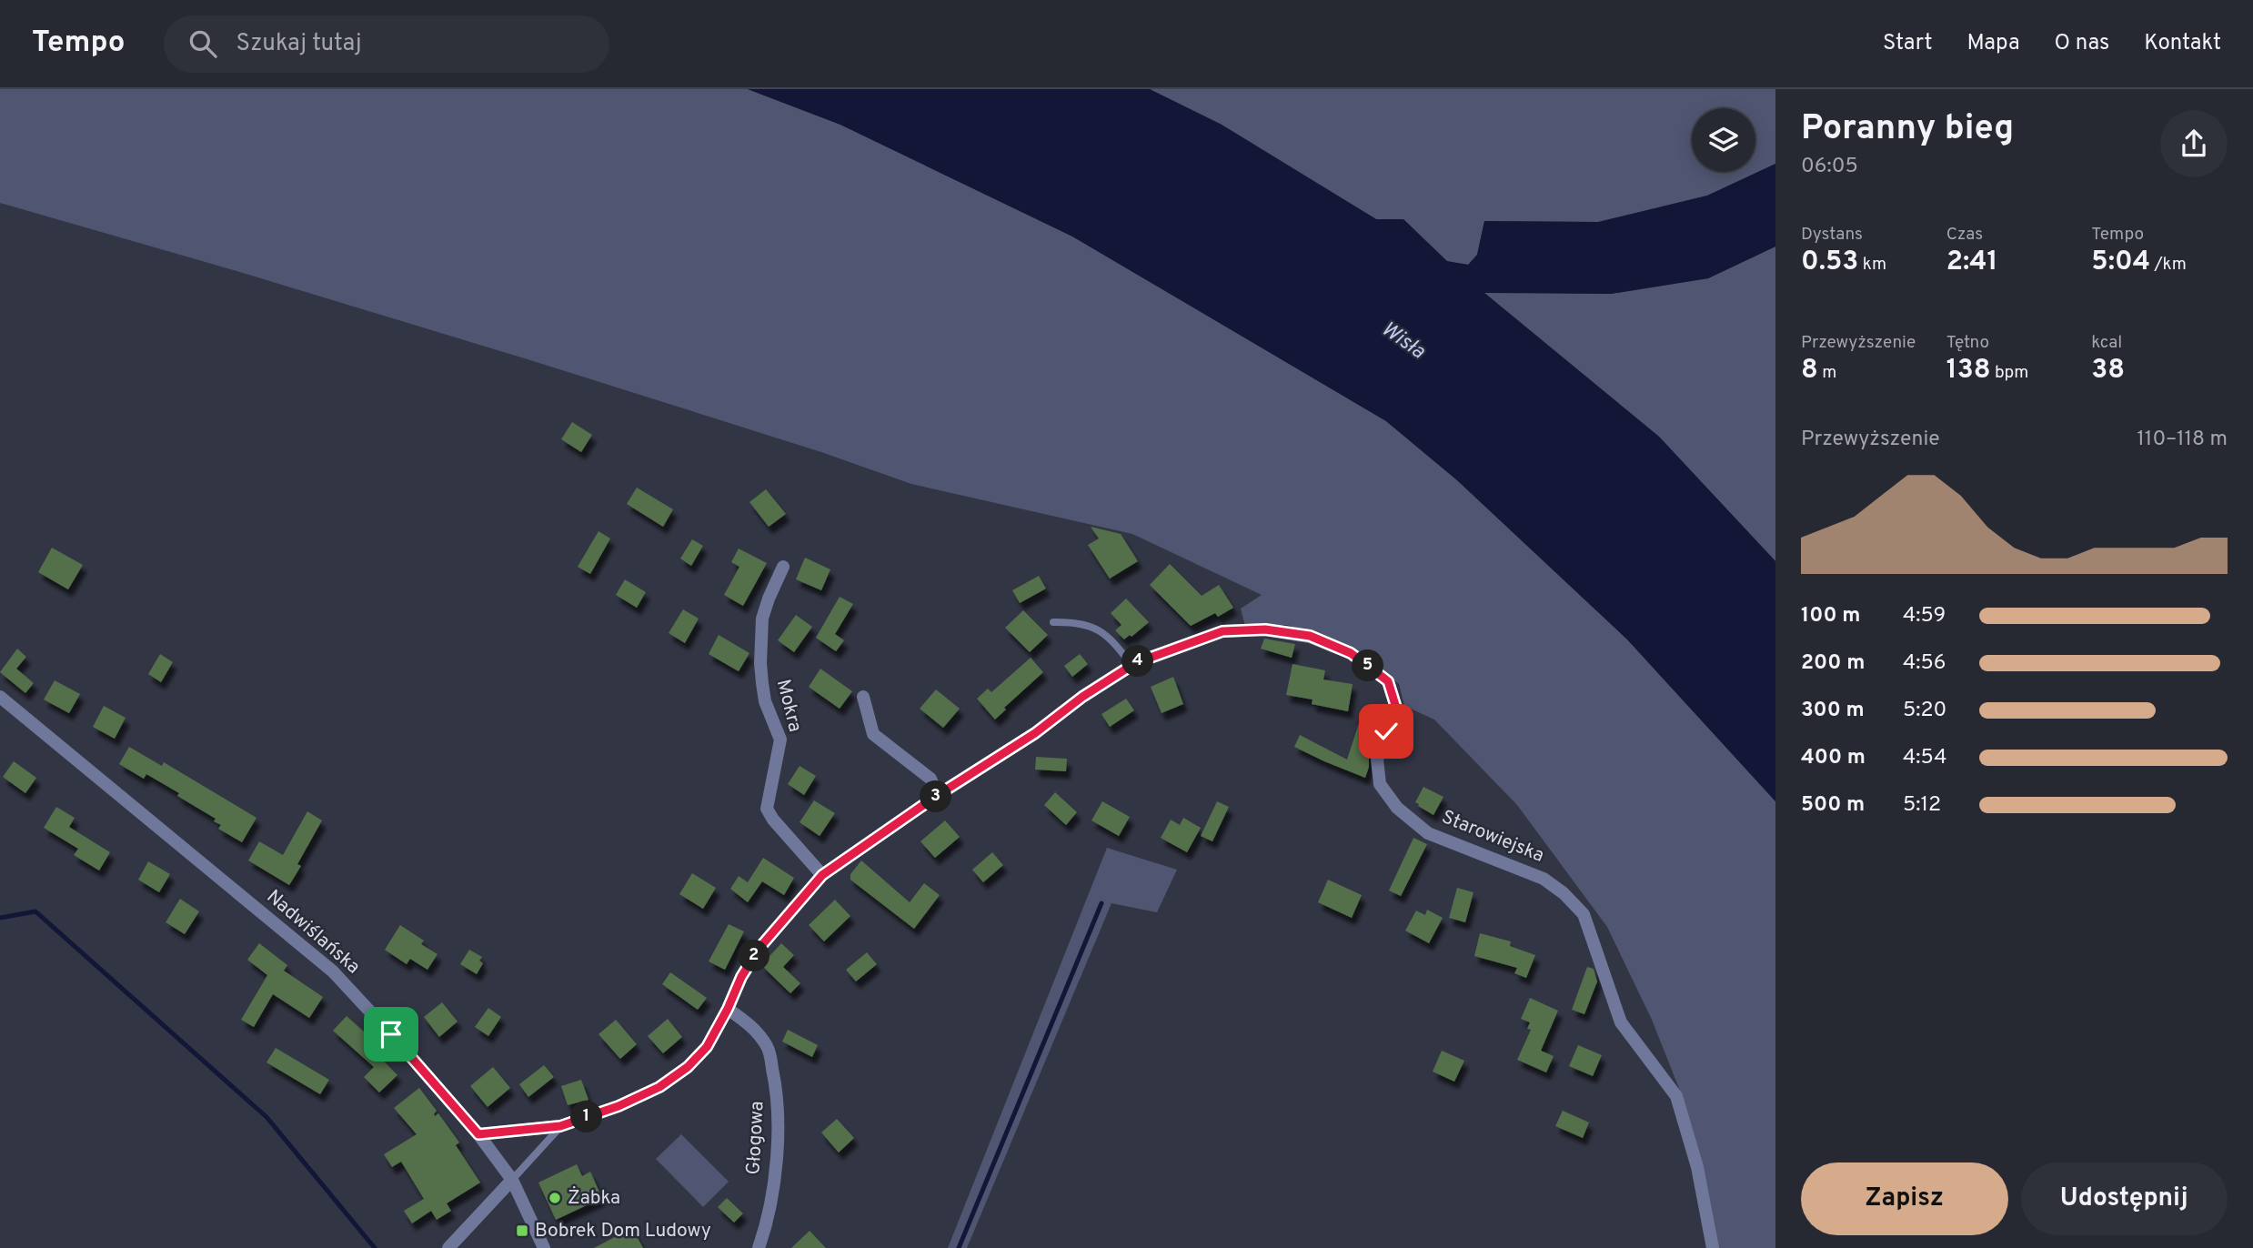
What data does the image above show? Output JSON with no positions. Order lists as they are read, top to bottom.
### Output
{
  "streets": {
    "street": [
      "Mokra",
      "Starowiejska",
      "Nadwiślańska",
      "Głogowa"
    ]
  },
  "crossings": [
    ["Mokra", "Starowiejska"],
    ["Starowiejska", "Nadwiślańska"],
    ["Starowiejska", "Głogowa"]
  ],
  "water": ["Wisła"],
  "places": {
    "other": ["Żabka"],
    "transit": ["Bobrek Dom Ludowy"]
  },
  "page": {
    "header": "Tempo",
    "search": "Szukaj tutaj",
    "nav": [
      "Start",
      "Mapa",
      "O nas",
      "Kontakt"
    ],
    "heading": ["Poranny bieg", "06:05"],
    "stats": [
      ["Dystans", "0.53 km"],
      ["Czas", "2:41"],
      ["Tempo", "5:04 /km"],
      ["Przewyższenie", "8 m"],
      ["Tętno", "138 bpm"],
      ["kcal", "38"]
    ],
    "chart": ["Przewyższenie", "110–118 m"],
    "list": [
      {
        "name": "100 m",
        "note": "4:59"
      },
      {
        "name": "200 m",
        "note": "4:56"
      },
      {
        "name": "300 m",
        "note": "5:20"
      },
      {
        "name": "400 m",
        "note": "4:54"
      },
      {
        "name": "500 m",
        "note": "5:12"
      }
    ],
    "pins": [
      "4",
      "5",
      "3",
      "2",
      "1"
    ],
    "buttons": ["Zapisz", "Udostępnij"]
  }
}
